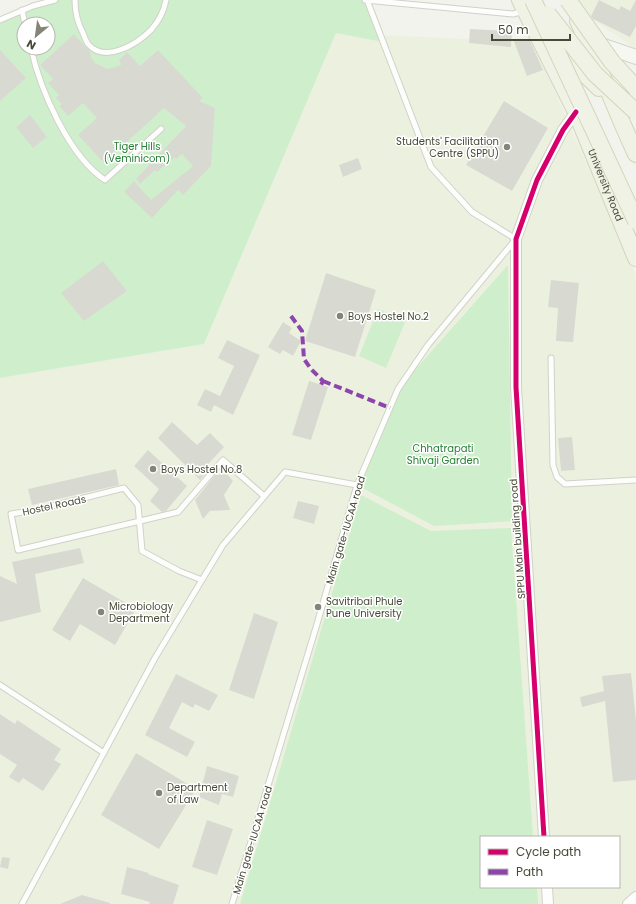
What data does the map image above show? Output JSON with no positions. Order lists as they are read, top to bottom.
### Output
{
  "streets": {
    "main road": ["University Road"],
    "street": ["SPPU Main building road"],
    "lane": ["Hostel Roads", "Main gate-IUCAA road"]
  },
  "crossings": [
    ["University Road", "SPPU Main building road"],
    ["Main gate-IUCAA road", "SPPU Main building road"]
  ],
  "parks": ["Tiger Hills (Veminicom)", "Chhatrapati Shivaji Garden"],
  "places": [
    "Students' Facilitation Centre (SPPU)",
    "Boys Hostel No.2",
    "Boys Hostel No.8",
    "Savitribai Phule Pune University",
    "Microbiology Department",
    "Department of Law"
  ],
  "legend": ["Cycle path", "Path"],
  "scale_bar": "50 m",
  "north": "bottom left"
}
